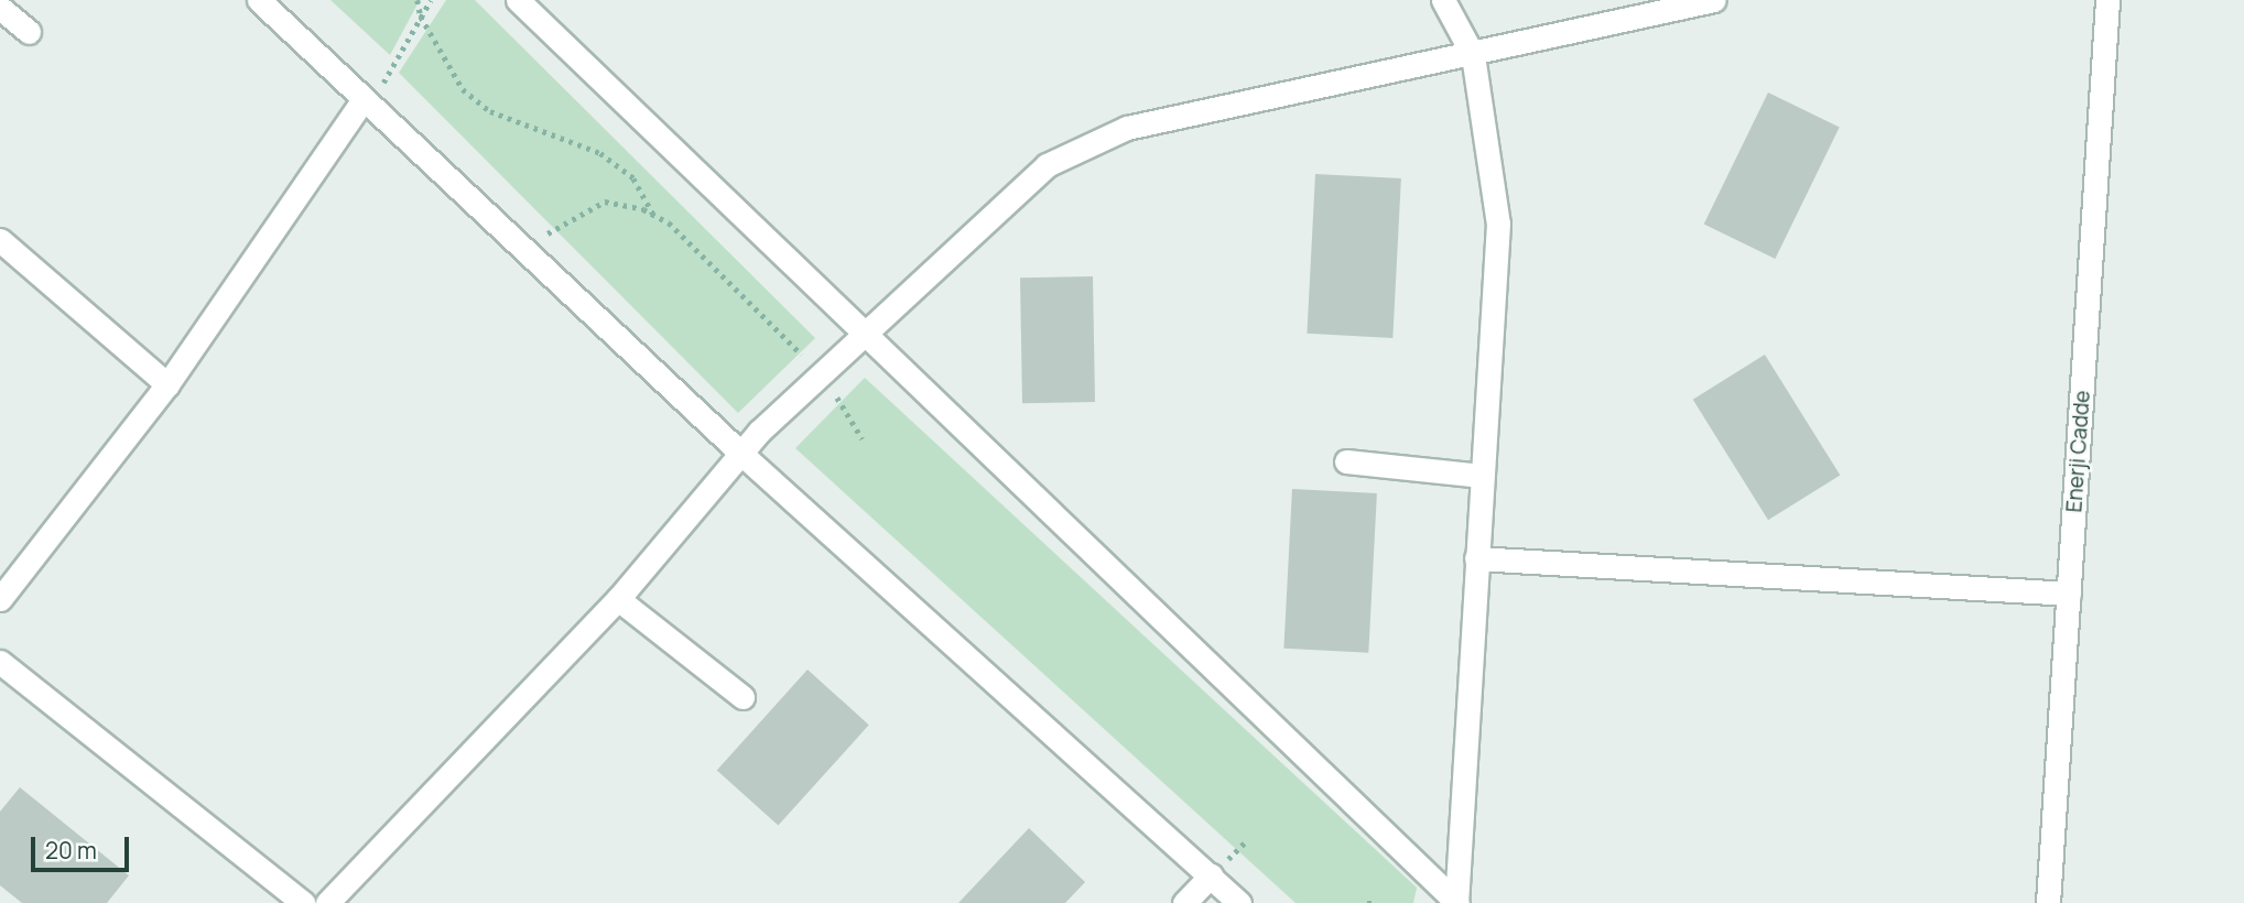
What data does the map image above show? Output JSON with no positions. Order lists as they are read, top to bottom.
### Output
{
  "streets": {
    "street": ["Enerji Cadde"]
  },
  "scale_bar": "20 m"
}
